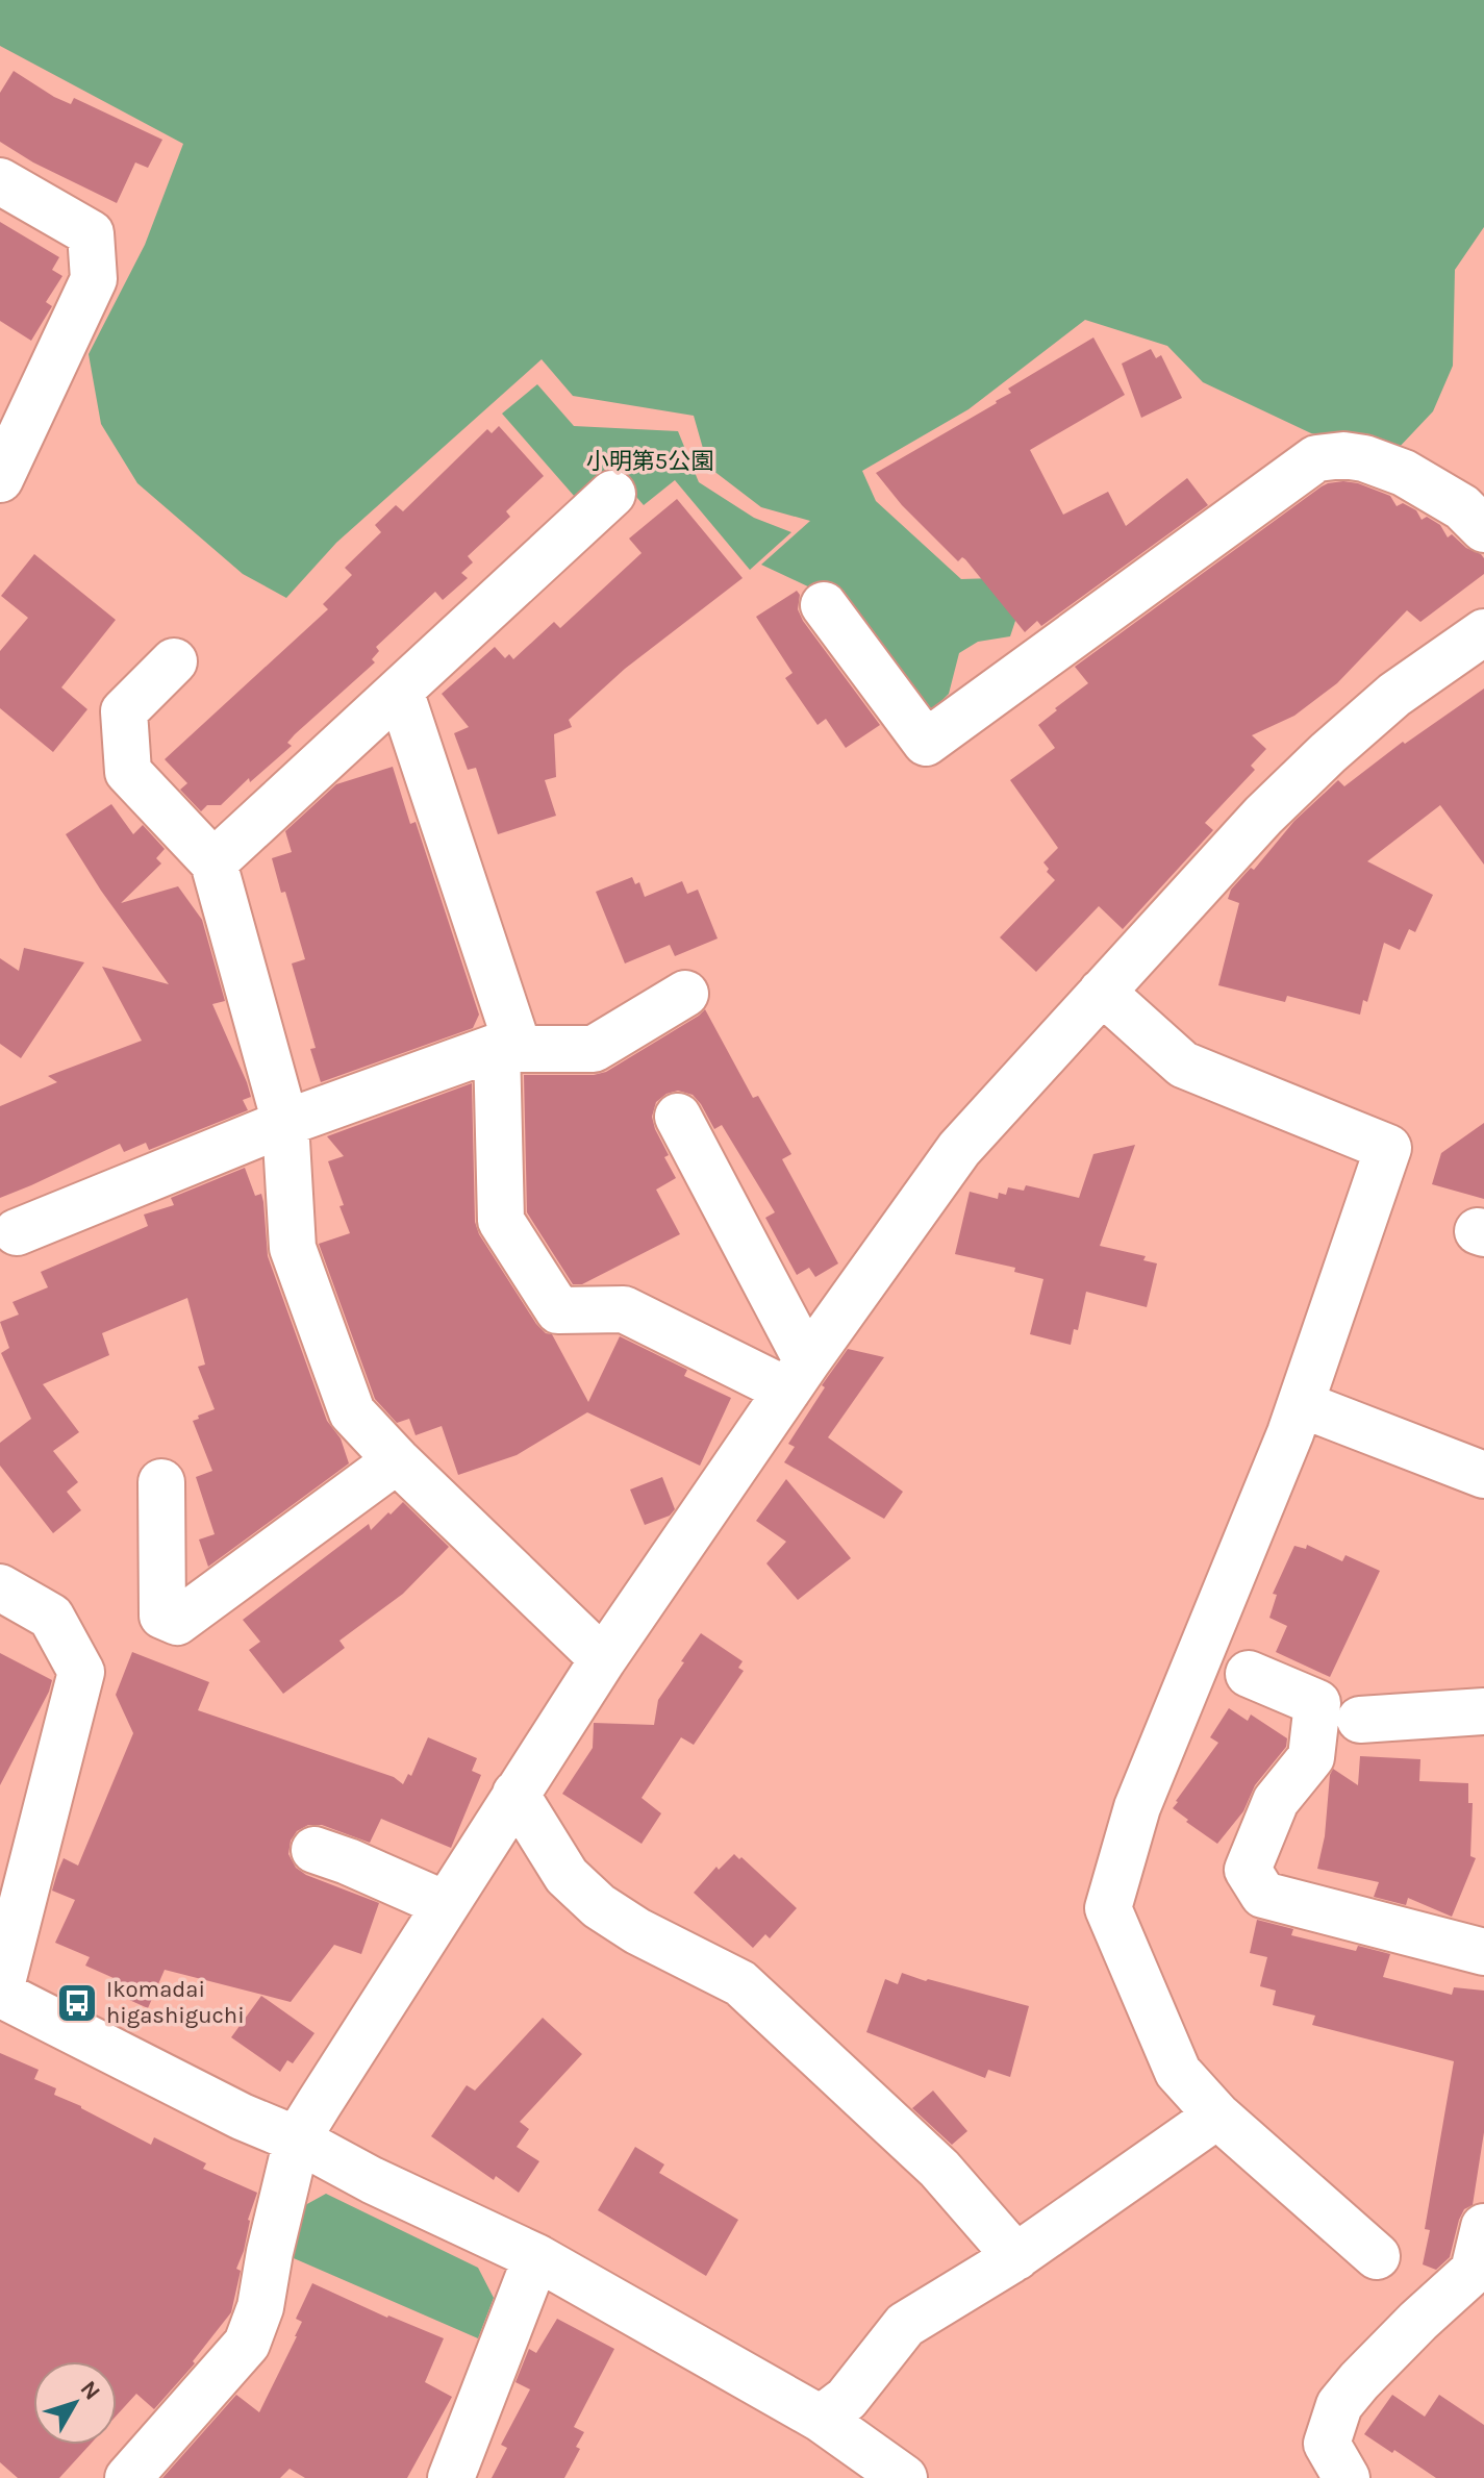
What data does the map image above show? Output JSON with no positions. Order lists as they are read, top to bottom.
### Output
{
  "parks": ["小明第5公園"],
  "places": {
    "bus stop": ["Ikomadai higashiguchi"]
  },
  "north": "top right"
}
